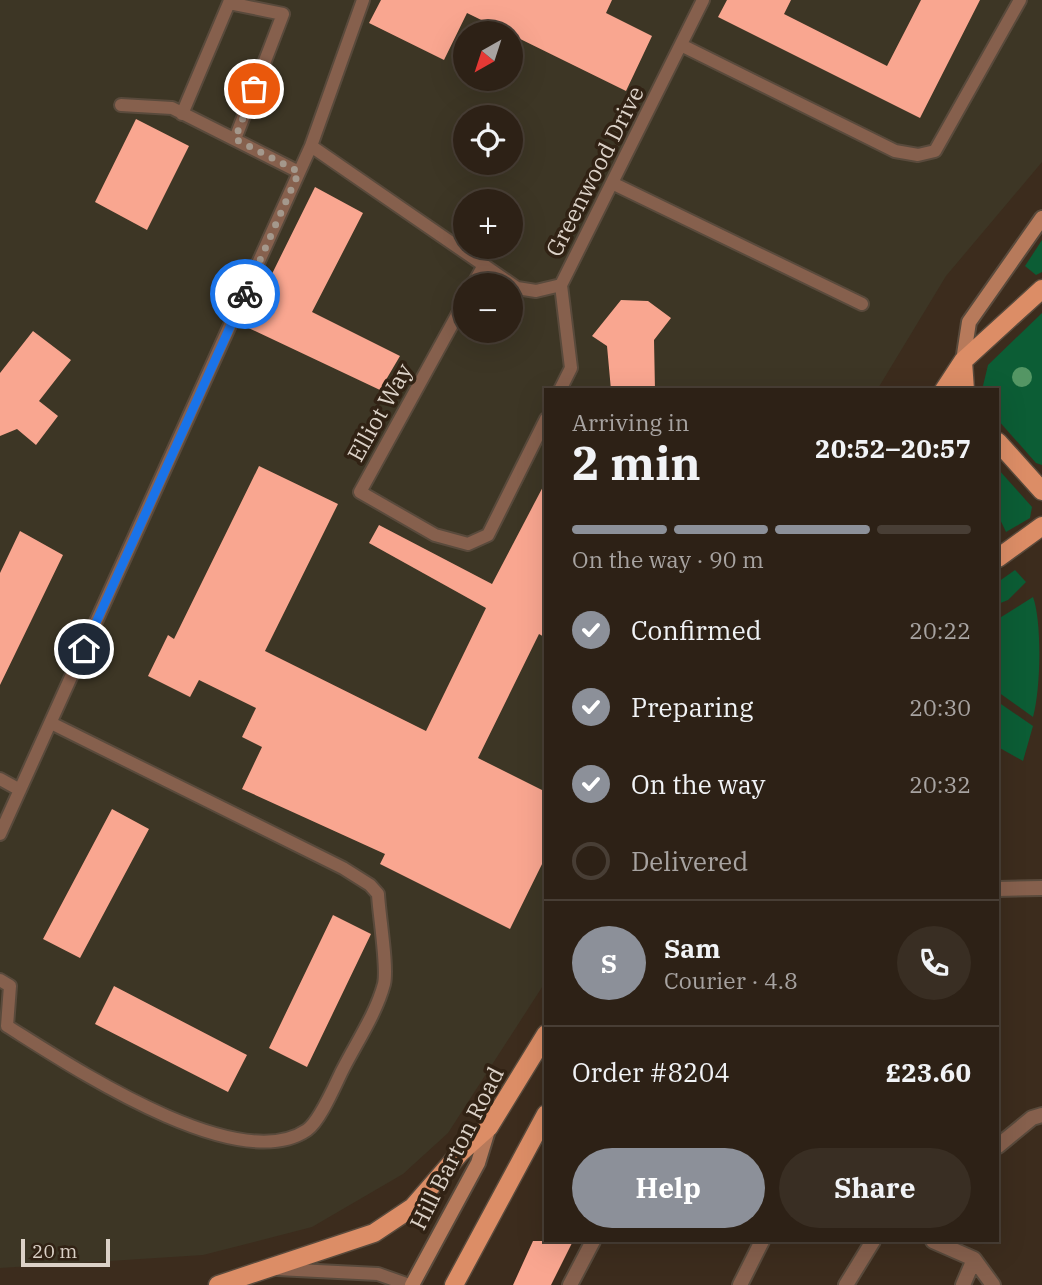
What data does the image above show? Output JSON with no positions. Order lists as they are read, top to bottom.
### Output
{
  "streets": {
    "main road": ["Hill Barton Road"],
    "lane": ["Greenwood Drive", "Elliot Way"]
  },
  "scale_bar": "20 m",
  "north": "bottom left",
  "page": {
    "map_buttons": ["+", "−"],
    "heading": ["2 min", "Arriving in", "20:52–20:57"],
    "panel": [
      "Sam",
      "Courier · 4.8",
      "Order #8204",
      "£23.60"
    ],
    "bar": "On the way · 90 m",
    "list": [
      ["Confirmed", "20:22"],
      ["Preparing", "20:30"],
      ["On the way", "20:32"],
      "Delivered"
    ],
    "round": "S",
    "buttons": ["Help", "Share"],
    "scale": "20 m"
  }
}
